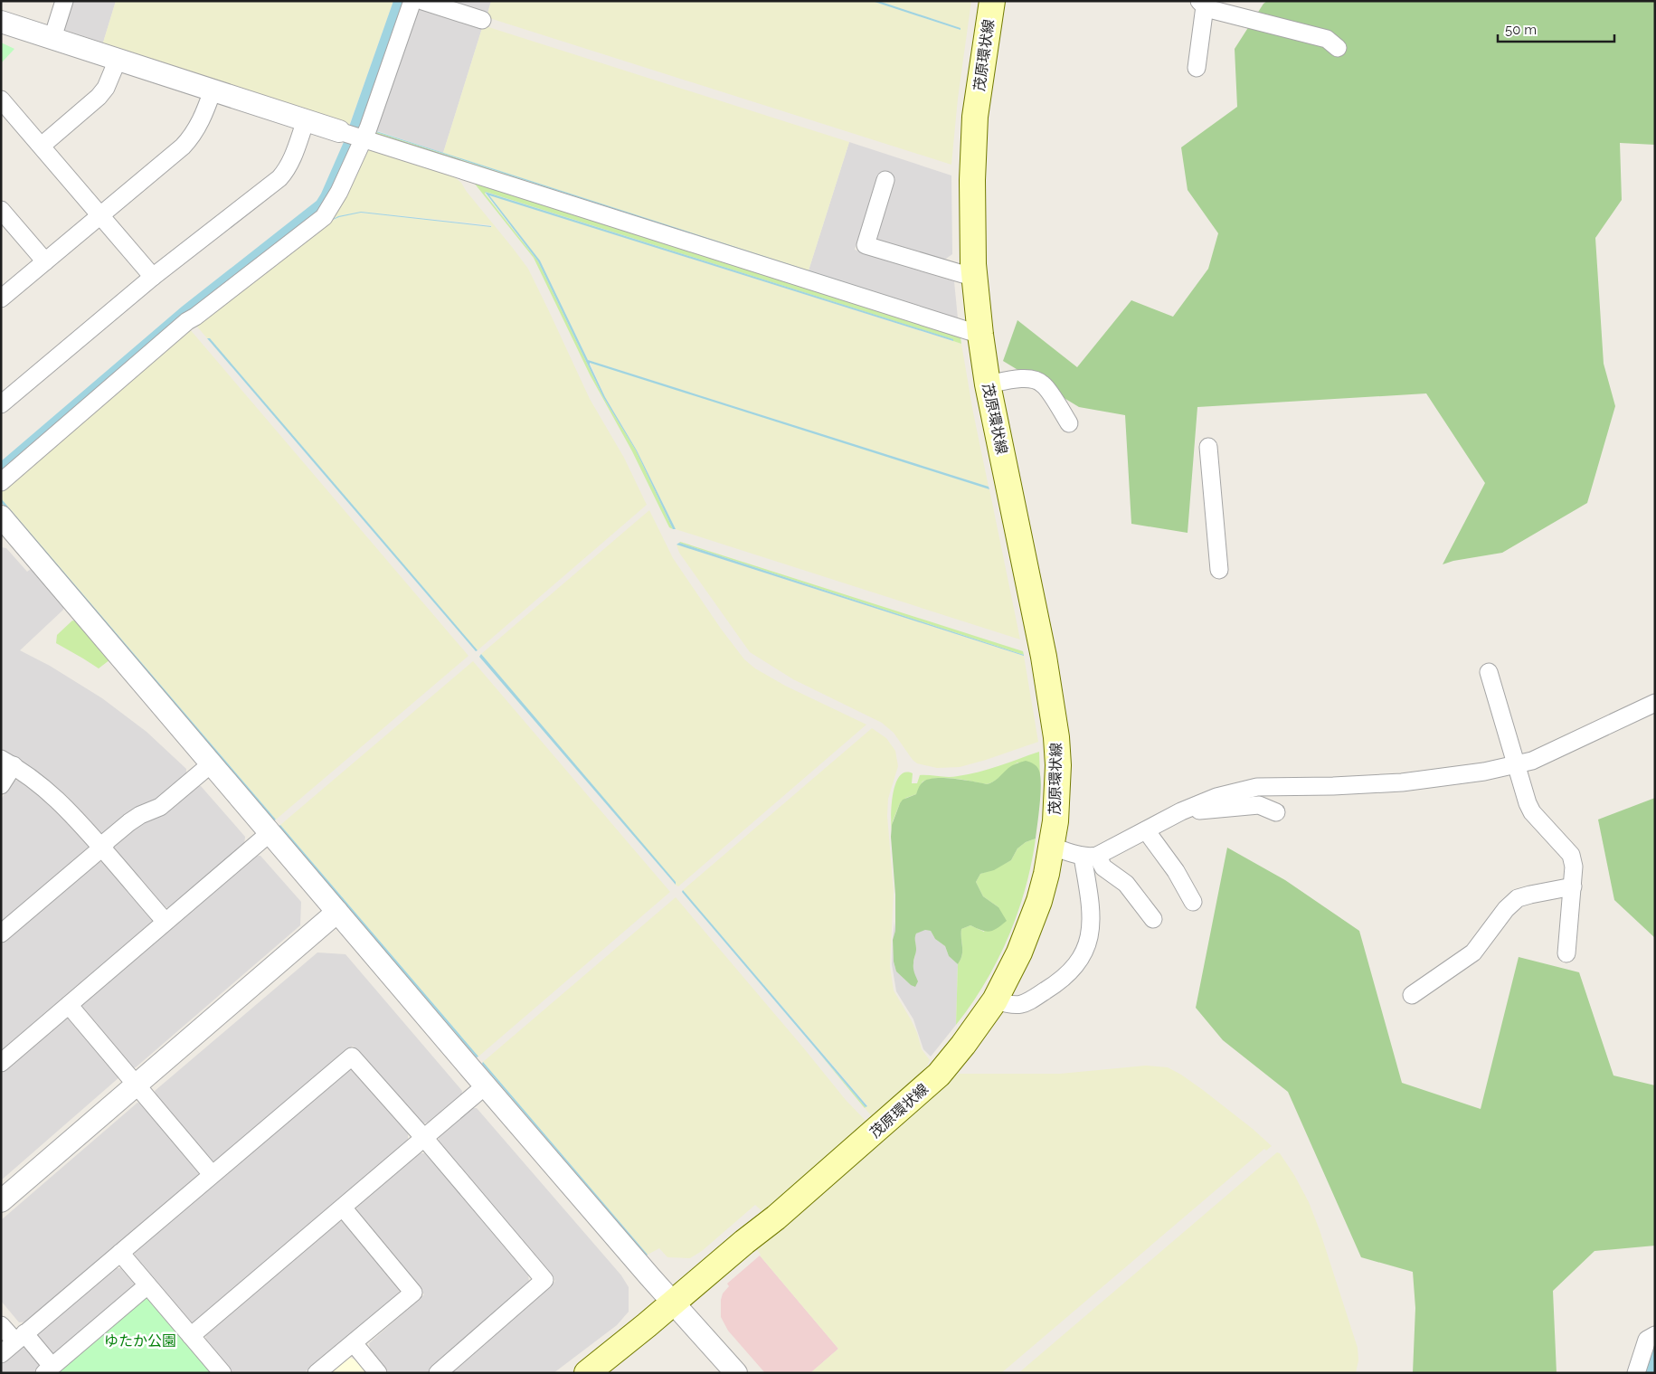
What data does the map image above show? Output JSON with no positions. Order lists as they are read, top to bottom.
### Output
{
  "streets": {
    "main road": ["茂原環状線"]
  },
  "parks": ["ゆたか公園"],
  "scale_bar": "50 m"
}
